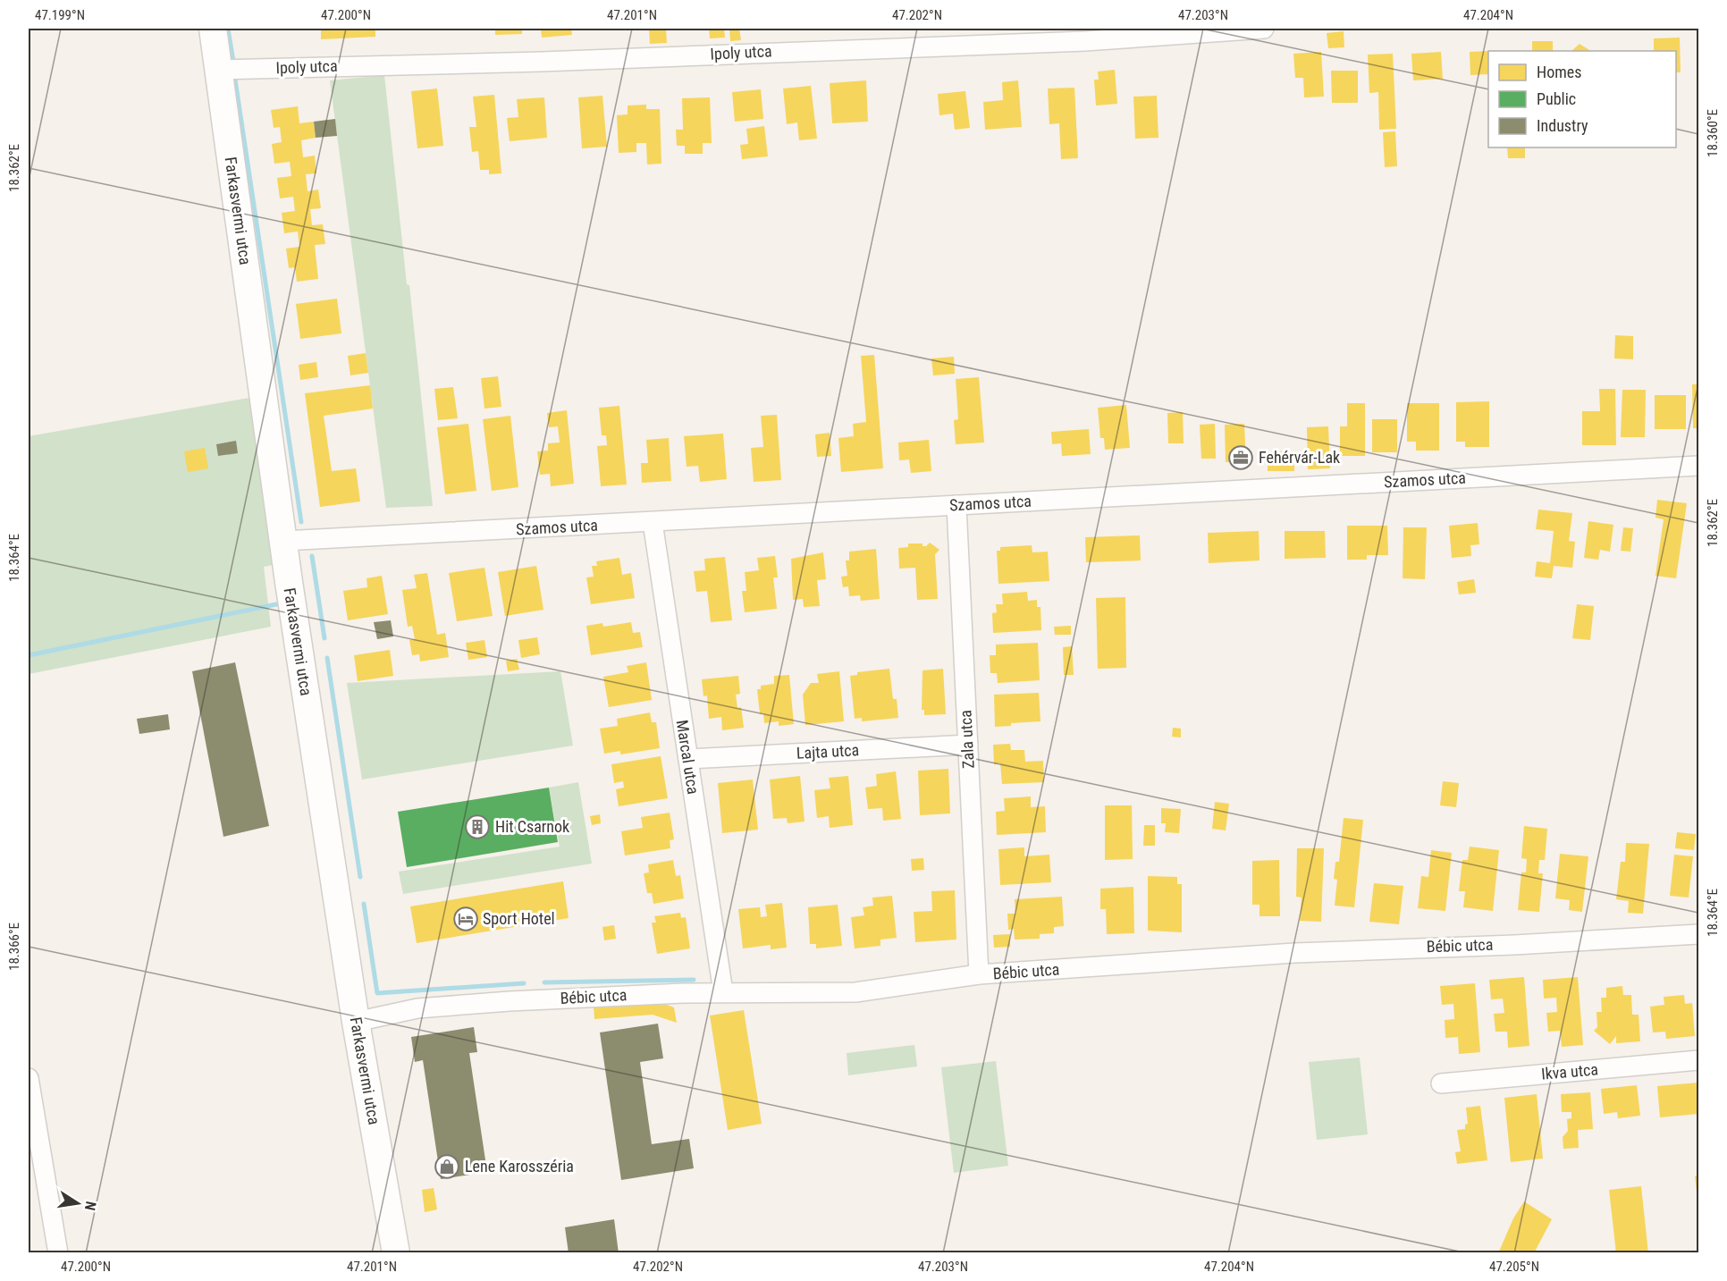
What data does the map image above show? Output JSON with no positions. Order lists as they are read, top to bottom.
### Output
{
  "streets": {
    "street": [
      "Ipoly utca",
      "Farkasvermi utca",
      "Szamos utca",
      "Zala utca",
      "Lajta utca",
      "Marcal utca",
      "Bébic utca",
      "Ikva utca"
    ]
  },
  "crossings": [
    ["Ipoly utca", "Farkasvermi utca"],
    ["Farkasvermi utca", "Szamos utca"],
    ["Farkasvermi utca", "Bébic utca"],
    ["Szamos utca", "Zala utca"],
    ["Szamos utca", "Marcal utca"],
    ["Zala utca", "Lajta utca"],
    ["Zala utca", "Bébic utca"],
    ["Lajta utca", "Marcal utca"],
    ["Marcal utca", "Bébic utca"]
  ],
  "places": {
    "office": ["Fehérvár-Lak"],
    "building": ["Hit Csarnok"],
    "hotel": ["Sport Hotel"],
    "shop": ["Lene Karosszéria"]
  },
  "legend": ["Homes", "Public", "Industry"],
  "north": "right",
  "coordinates": [
    "47.199°N",
    "47.200°N",
    "47.201°N",
    "47.202°N",
    "47.203°N",
    "47.204°N",
    "18.360°E",
    "18.362°E",
    "18.364°E",
    "18.366°E",
    "47.205°N"
  ]
}
